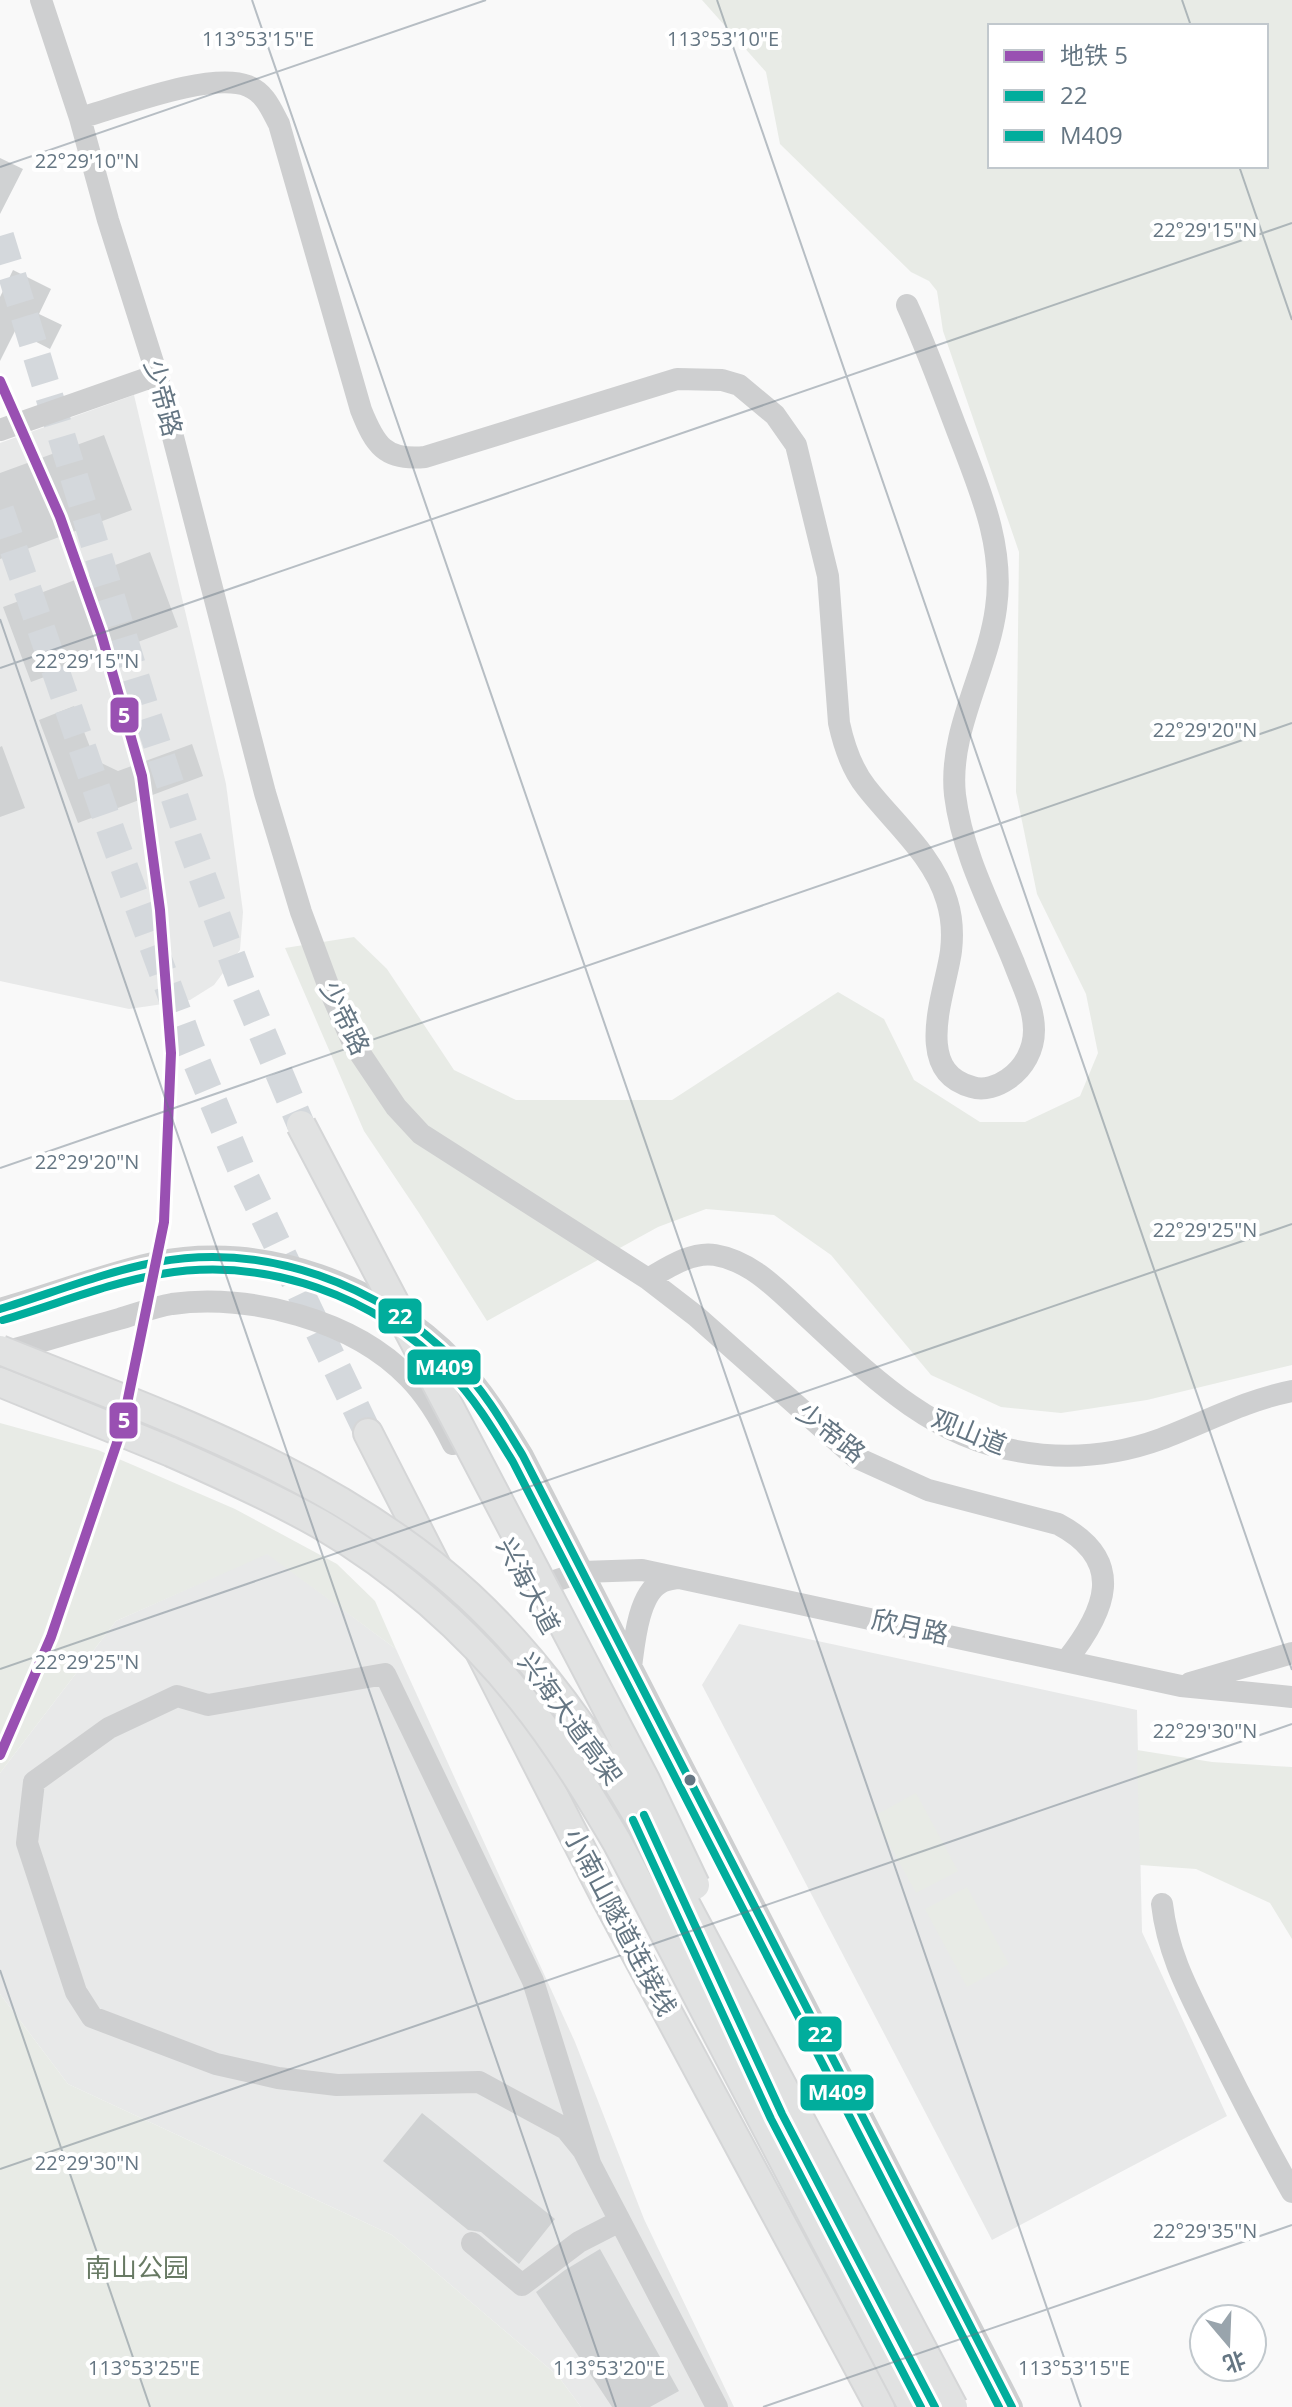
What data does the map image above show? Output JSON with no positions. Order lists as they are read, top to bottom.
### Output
{
  "streets": {
    "main road": ["兴海大道高架", "小南山隧道连接线"],
    "street": [
      "少帝路",
      "观山道",
      "兴海大道",
      "欣月路"
    ]
  },
  "crossings": [
    ["少帝路", "观山道"],
    ["少帝路", "欣月路"],
    ["兴海大道", "欣月路"],
    ["兴海大道", "兴海大道高架"]
  ],
  "parks": ["南山公园"],
  "lines": ["metro line 5", "transit line 22", "transit line M409"],
  "legend": ["地铁 5", "22", "M409"],
  "north": "bottom",
  "coordinates": [
    "113°53'10\"E",
    "113°53'15\"E",
    "22°29'10\"N",
    "22°29'15\"N",
    "22°29'20\"N",
    "22°29'25\"N",
    "22°29'30\"N",
    "22°29'35\"N",
    "113°53'25\"E",
    "113°53'20\"E"
  ]
}
